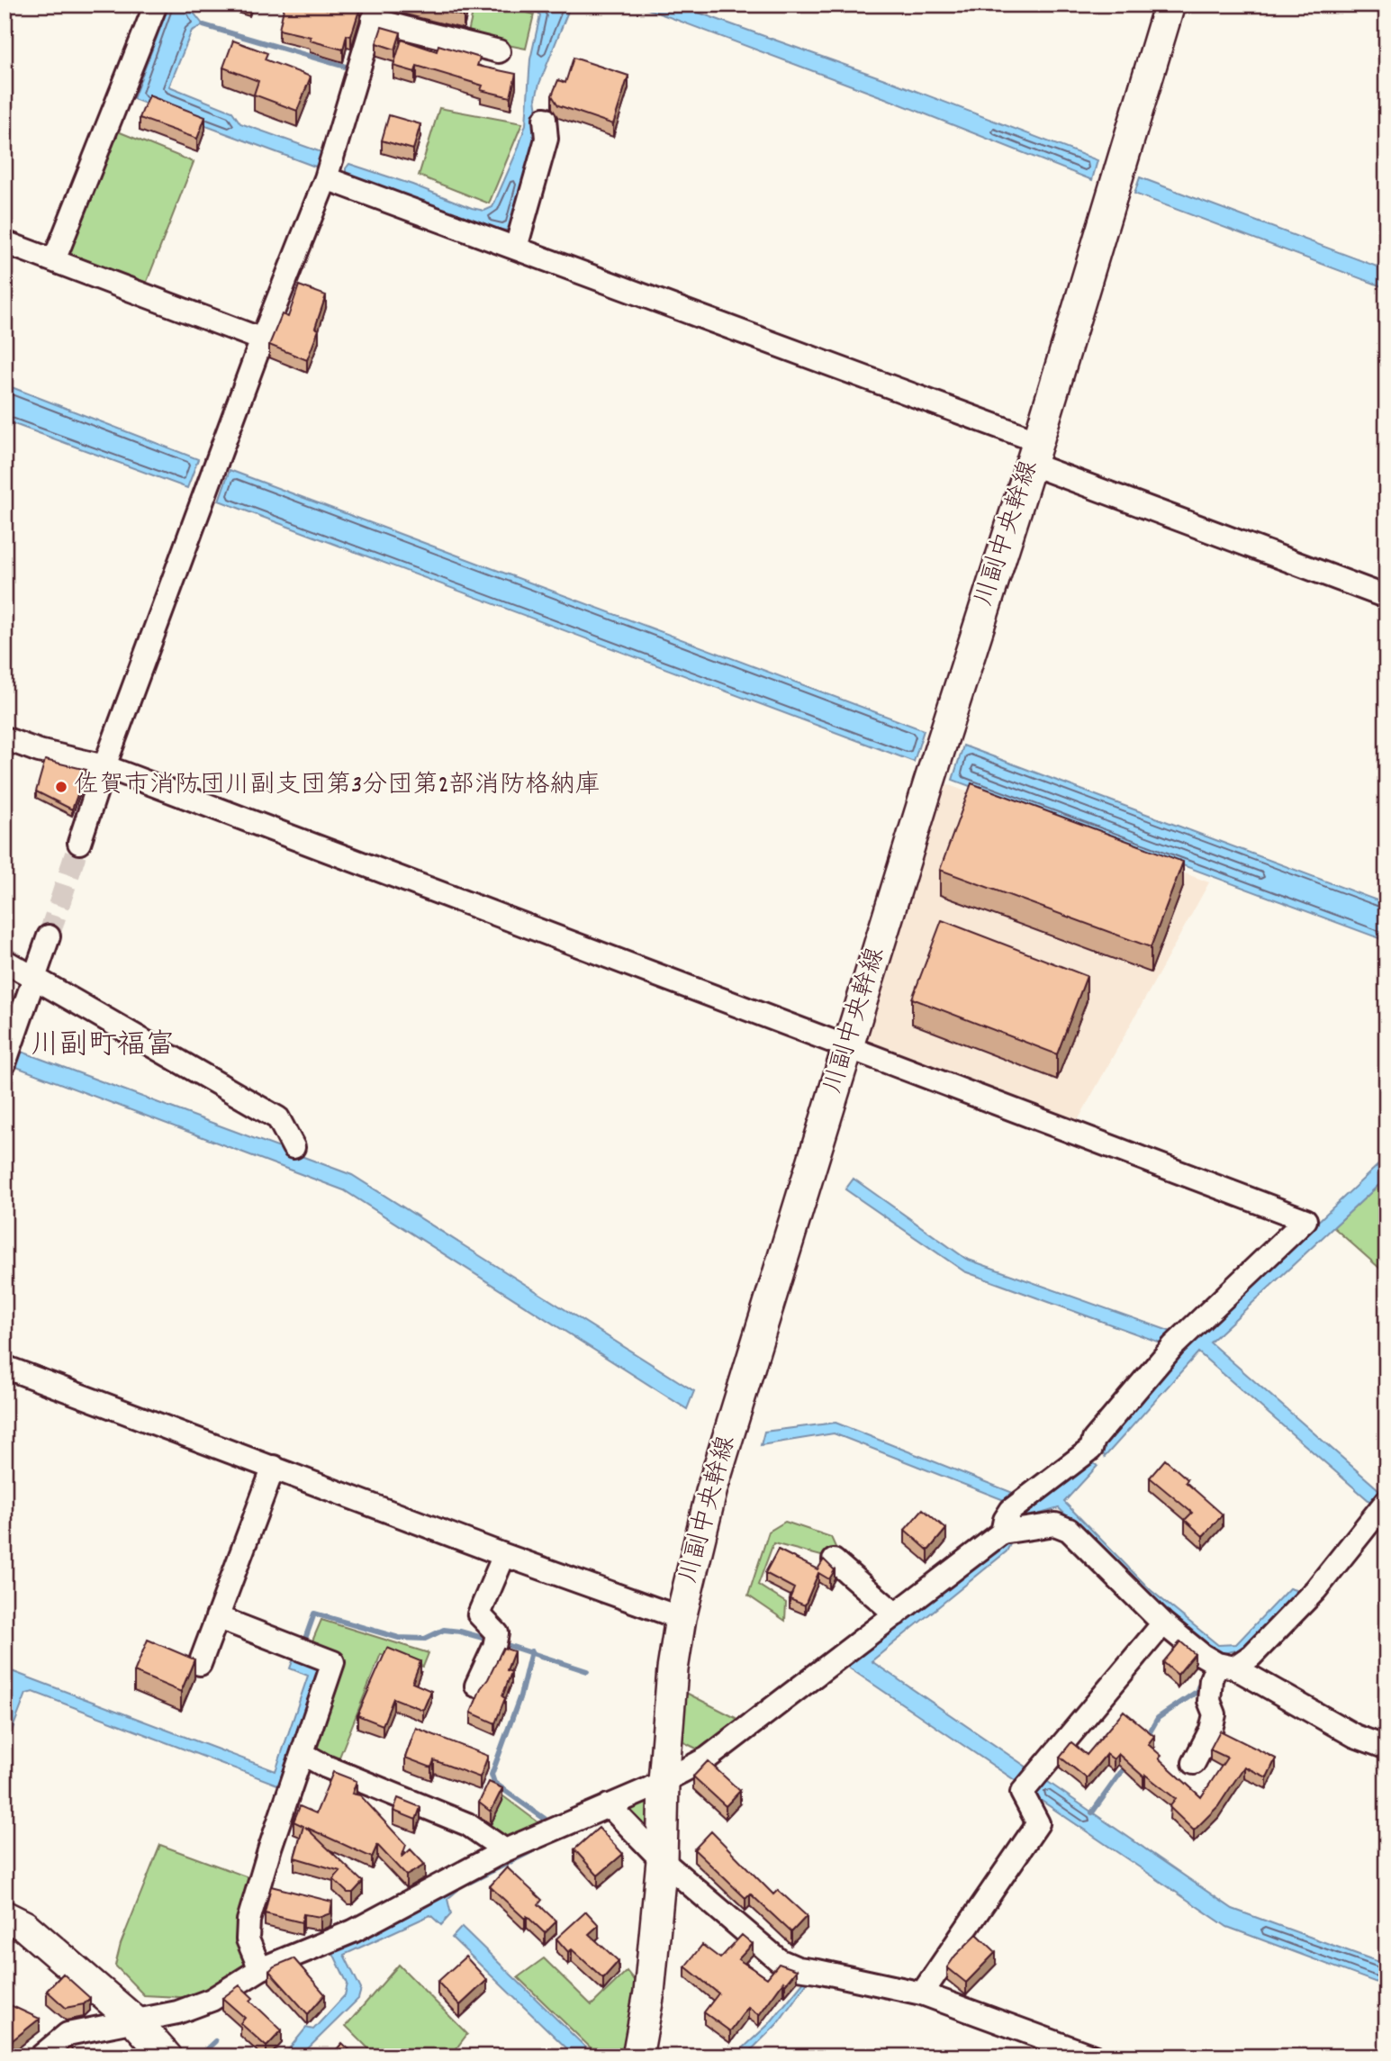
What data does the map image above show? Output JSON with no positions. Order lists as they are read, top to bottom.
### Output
{
  "streets": {
    "street": ["川副中央幹線"]
  },
  "districts": ["川副町福富"],
  "places": ["佐賀市消防団川副支団第3分団第2部消防格納庫"]
}
